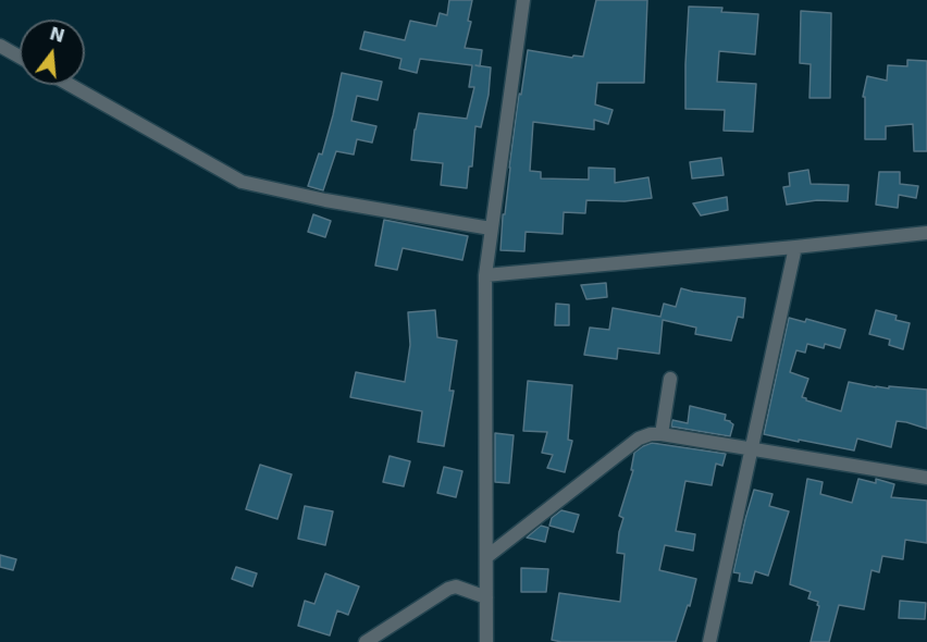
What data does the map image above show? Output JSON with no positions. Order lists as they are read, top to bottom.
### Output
{
  "north": "top"
}
